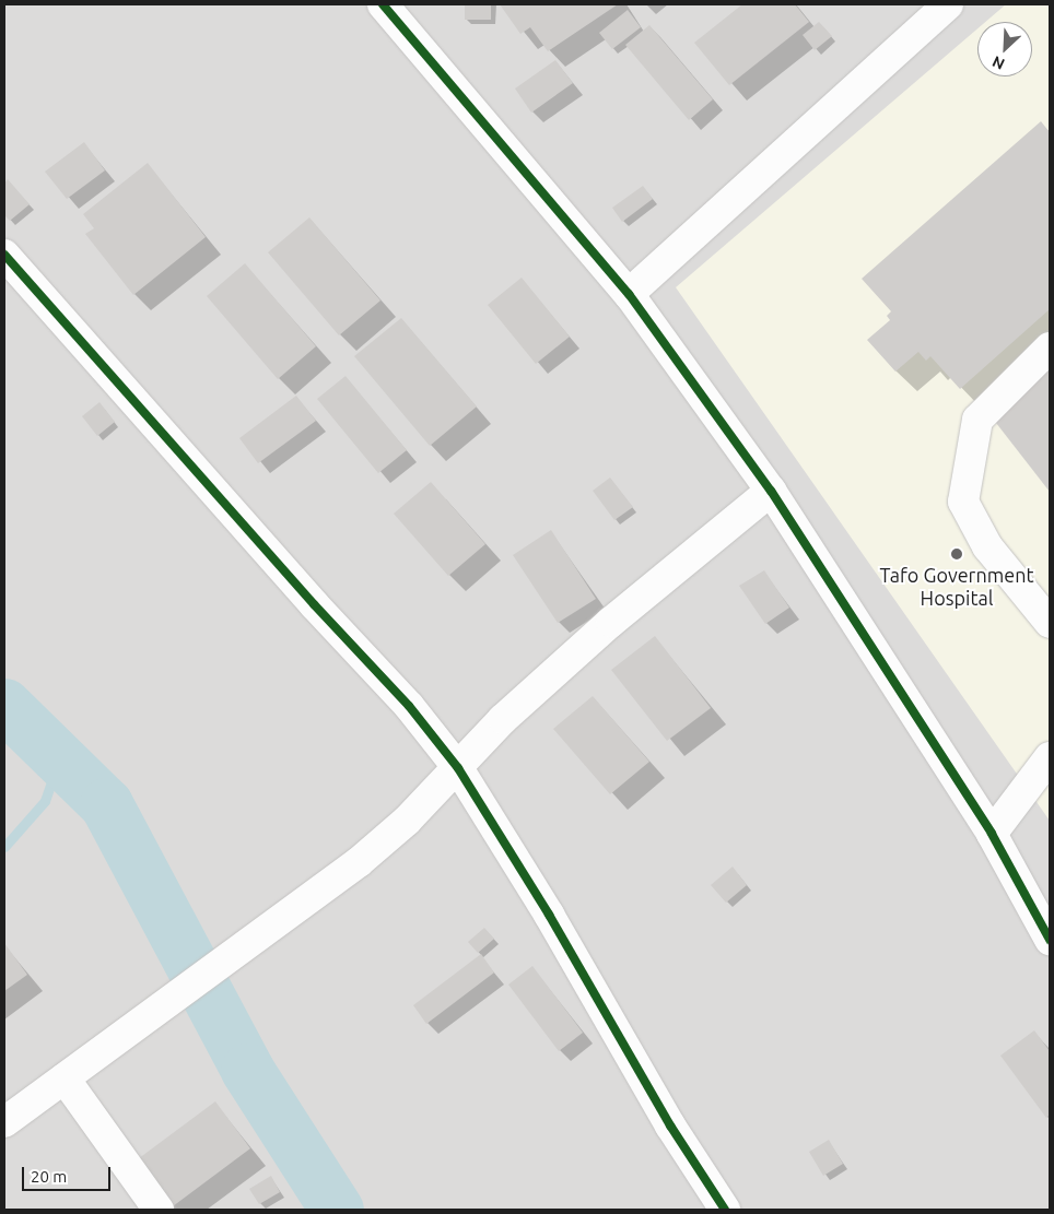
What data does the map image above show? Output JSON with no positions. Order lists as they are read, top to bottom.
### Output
{
  "places": ["Tafo Government Hospital"],
  "scale_bar": "20 m",
  "north": "bottom left"
}
